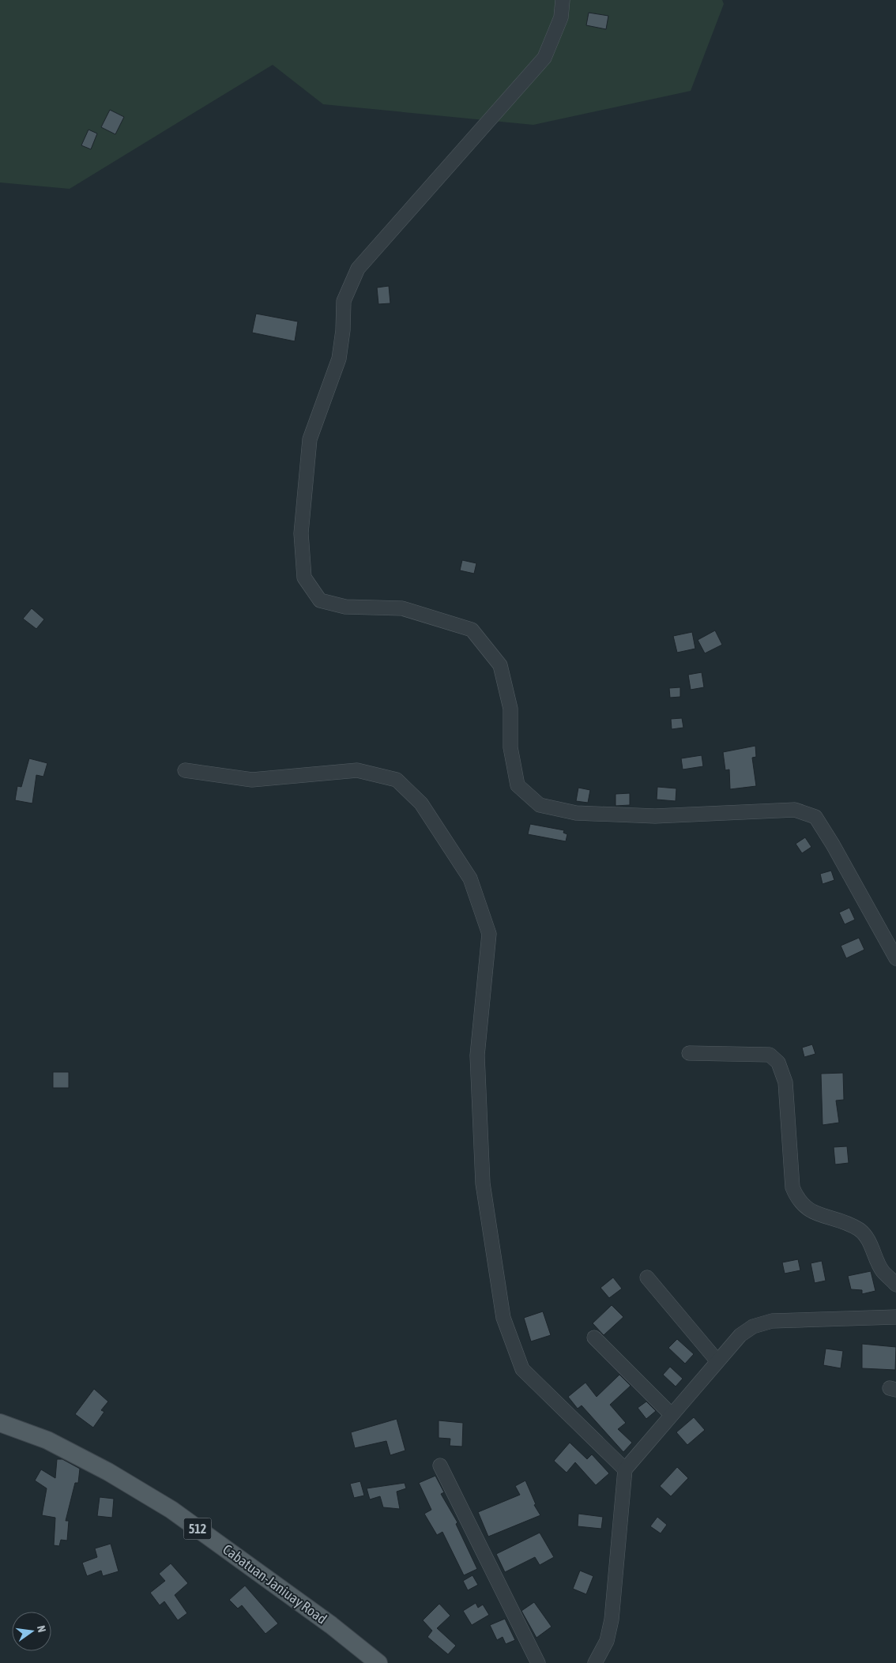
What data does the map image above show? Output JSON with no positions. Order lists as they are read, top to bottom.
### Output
{
  "streets": {
    "main road": ["512", "Cabatuan-Janiuay Road"]
  },
  "north": "right"
}
